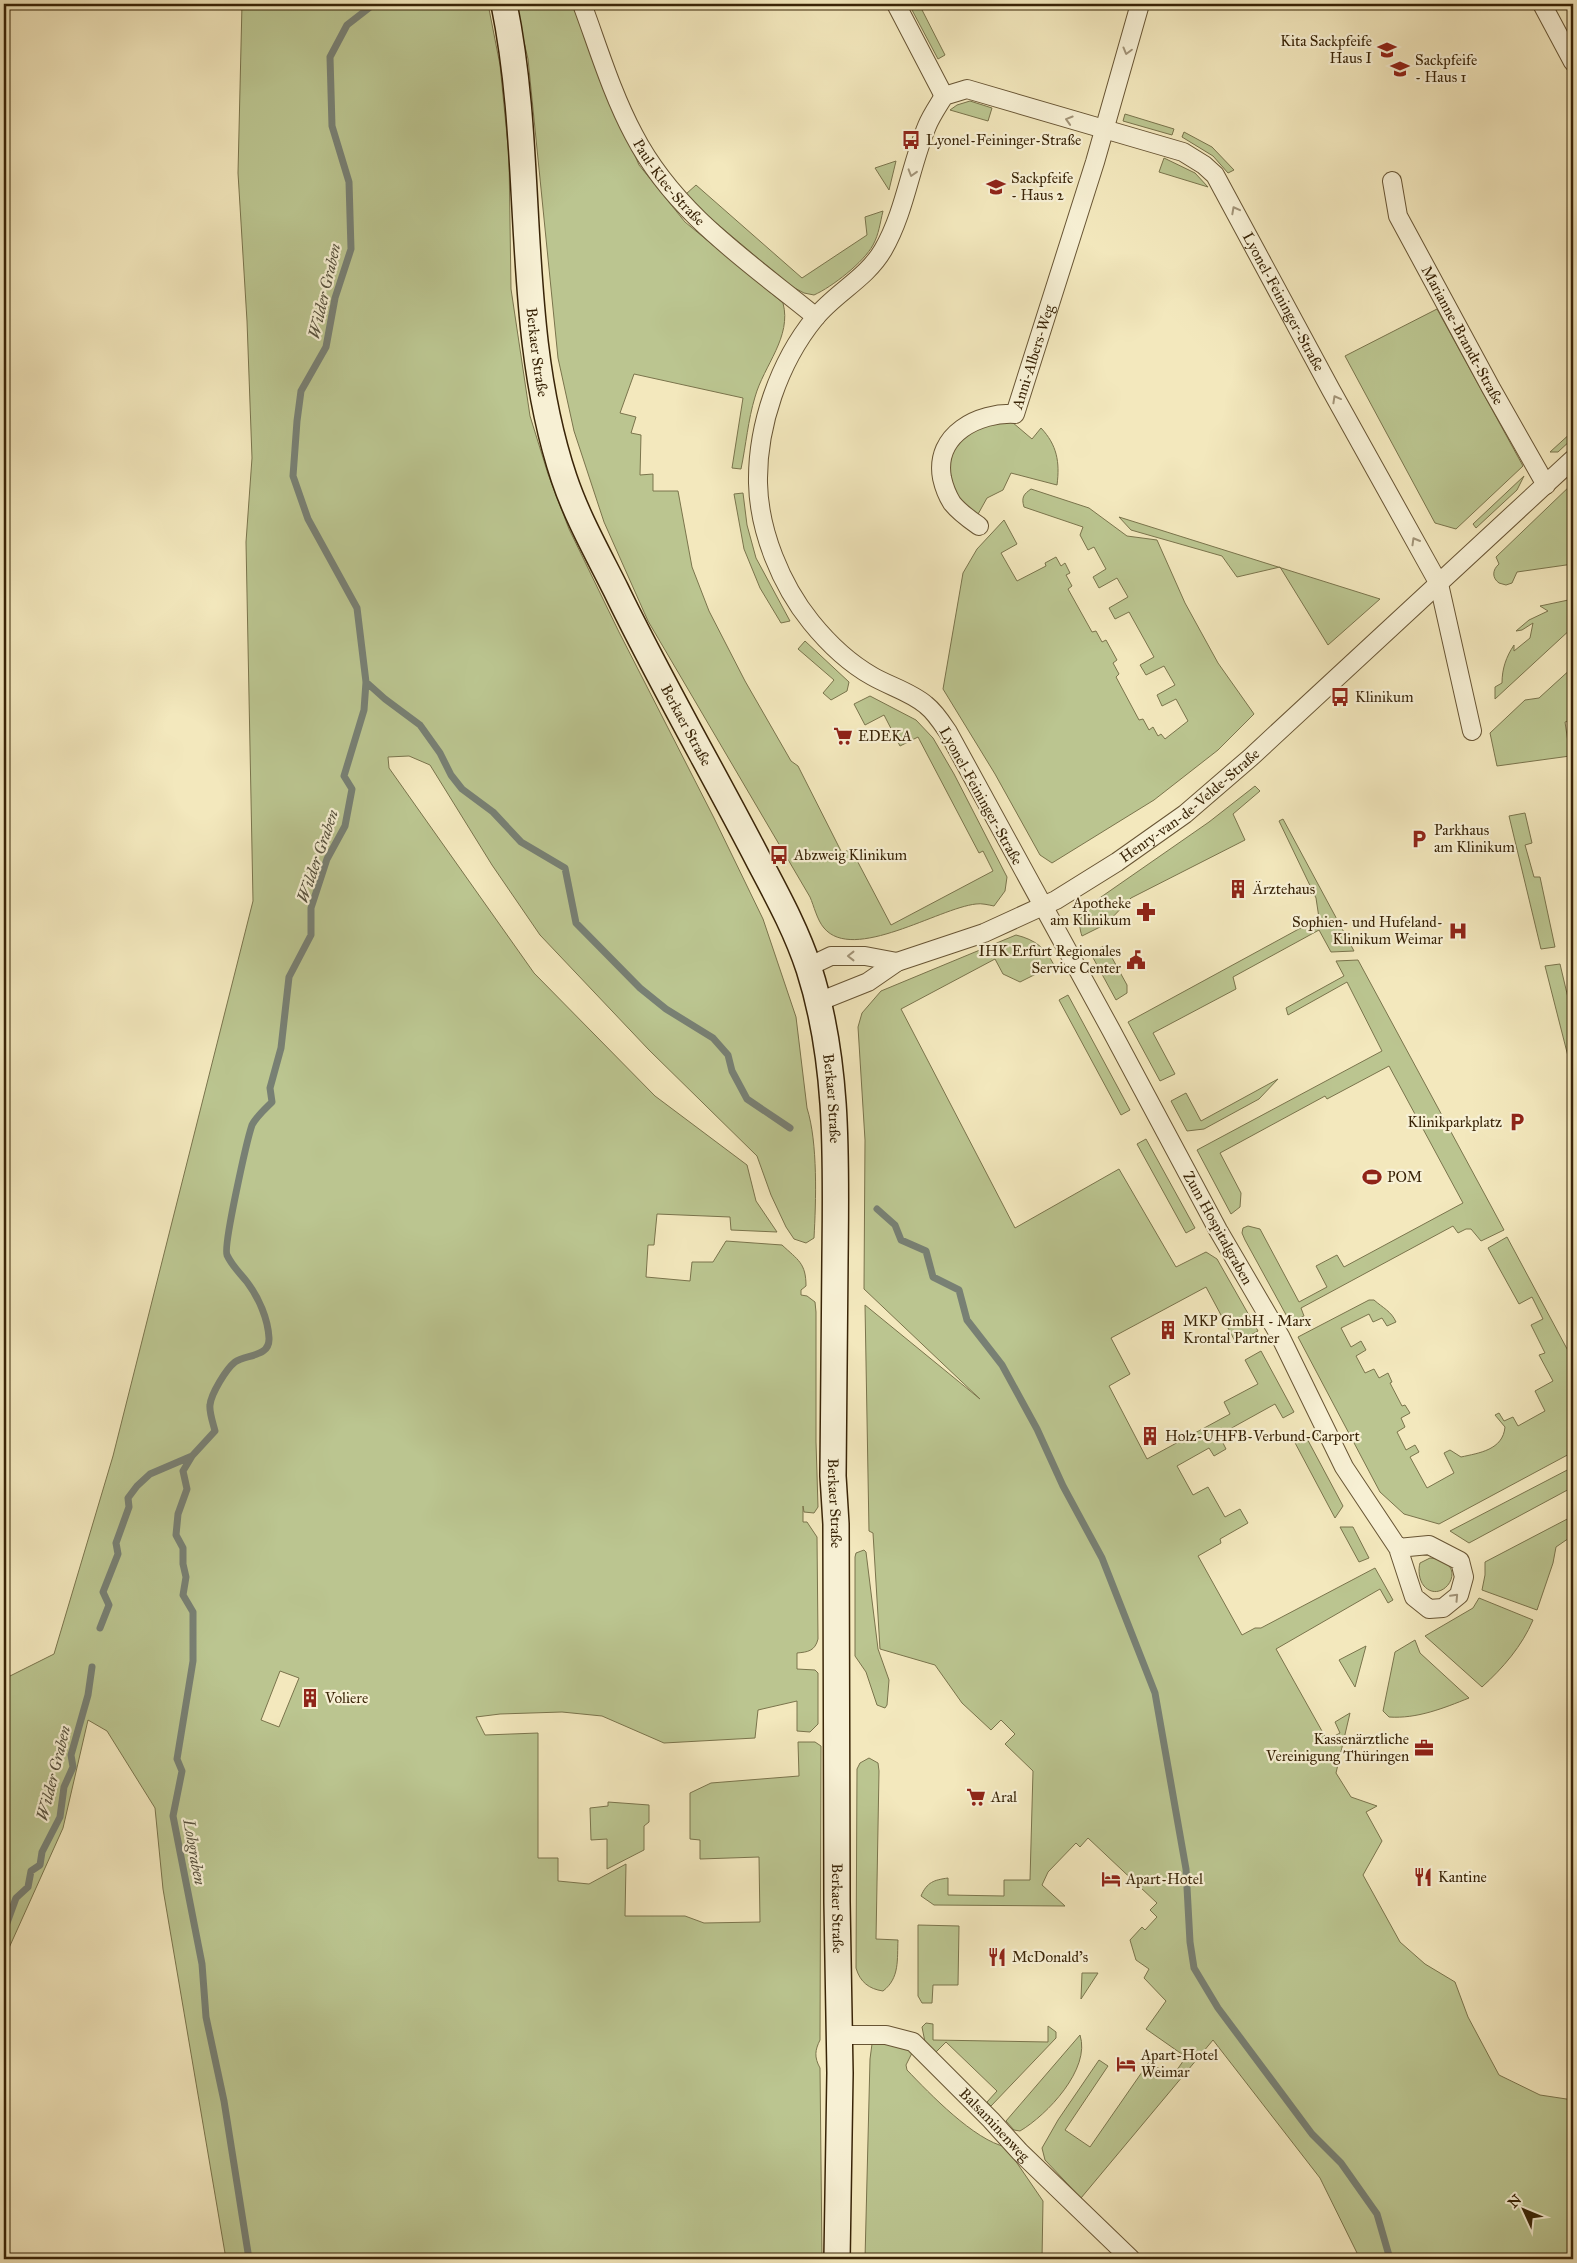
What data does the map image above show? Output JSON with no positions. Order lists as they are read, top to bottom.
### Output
{
  "streets": {
    "main road": ["Berkaer Straße"],
    "street": [
      "Paul-Klee-Straße",
      "Lyonel-Feininger-Straße",
      "Marianne-Brandt-Straße",
      "Anni-Albers-Weg",
      "Henry-van-de-Velde-Straße",
      "Zum Hospitalgraben",
      "Balsaminenweg"
    ]
  },
  "crossings": [
    ["Paul-Klee-Straße", "Lyonel-Feininger-Straße"],
    ["Lyonel-Feininger-Straße", "Anni-Albers-Weg"],
    ["Lyonel-Feininger-Straße", "Henry-van-de-Velde-Straße"],
    ["Lyonel-Feininger-Straße", "Zum Hospitalgraben"],
    ["Marianne-Brandt-Straße", "Henry-van-de-Velde-Straße"],
    ["Berkaer Straße", "Henry-van-de-Velde-Straße"],
    ["Berkaer Straße", "Balsaminenweg"],
    ["Henry-van-de-Velde-Straße", "Zum Hospitalgraben"]
  ],
  "water": ["Wilder Graben", "Lohgraben"],
  "places": {
    "school or university": ["Kita Sackpfeife Haus I", "Sackpfeife - Haus 1", "Sackpfeife - Haus 2"],
    "bus stop": ["Lyonel-Feininger-Straße", "Klinikum", "Abzweig Klinikum"],
    "supermarket": ["EDEKA", "Aral"],
    "parking": ["Parkhaus am Klinikum", "Klinikparkplatz"],
    "building": [
      "Ärztehaus",
      "MKP GmbH - Marx Krontal Partner",
      "Holz-UHFB-Verbund-Carport",
      "Voliere"
    ],
    "pharmacy": ["Apotheke am Klinikum"],
    "hospital": ["Sophien- und Hufeland- Klinikum Weimar"],
    "public building": ["IHK Erfurt Regionales Service Center"],
    "sports": ["POM"],
    "office": ["Kassenärztliche Vereinigung Thüringen"],
    "restaurant": ["Kantine", "McDonald's"],
    "hotel": ["Apart-Hotel", "Apart-Hotel Weimar"]
  },
  "north": "top left"
}
